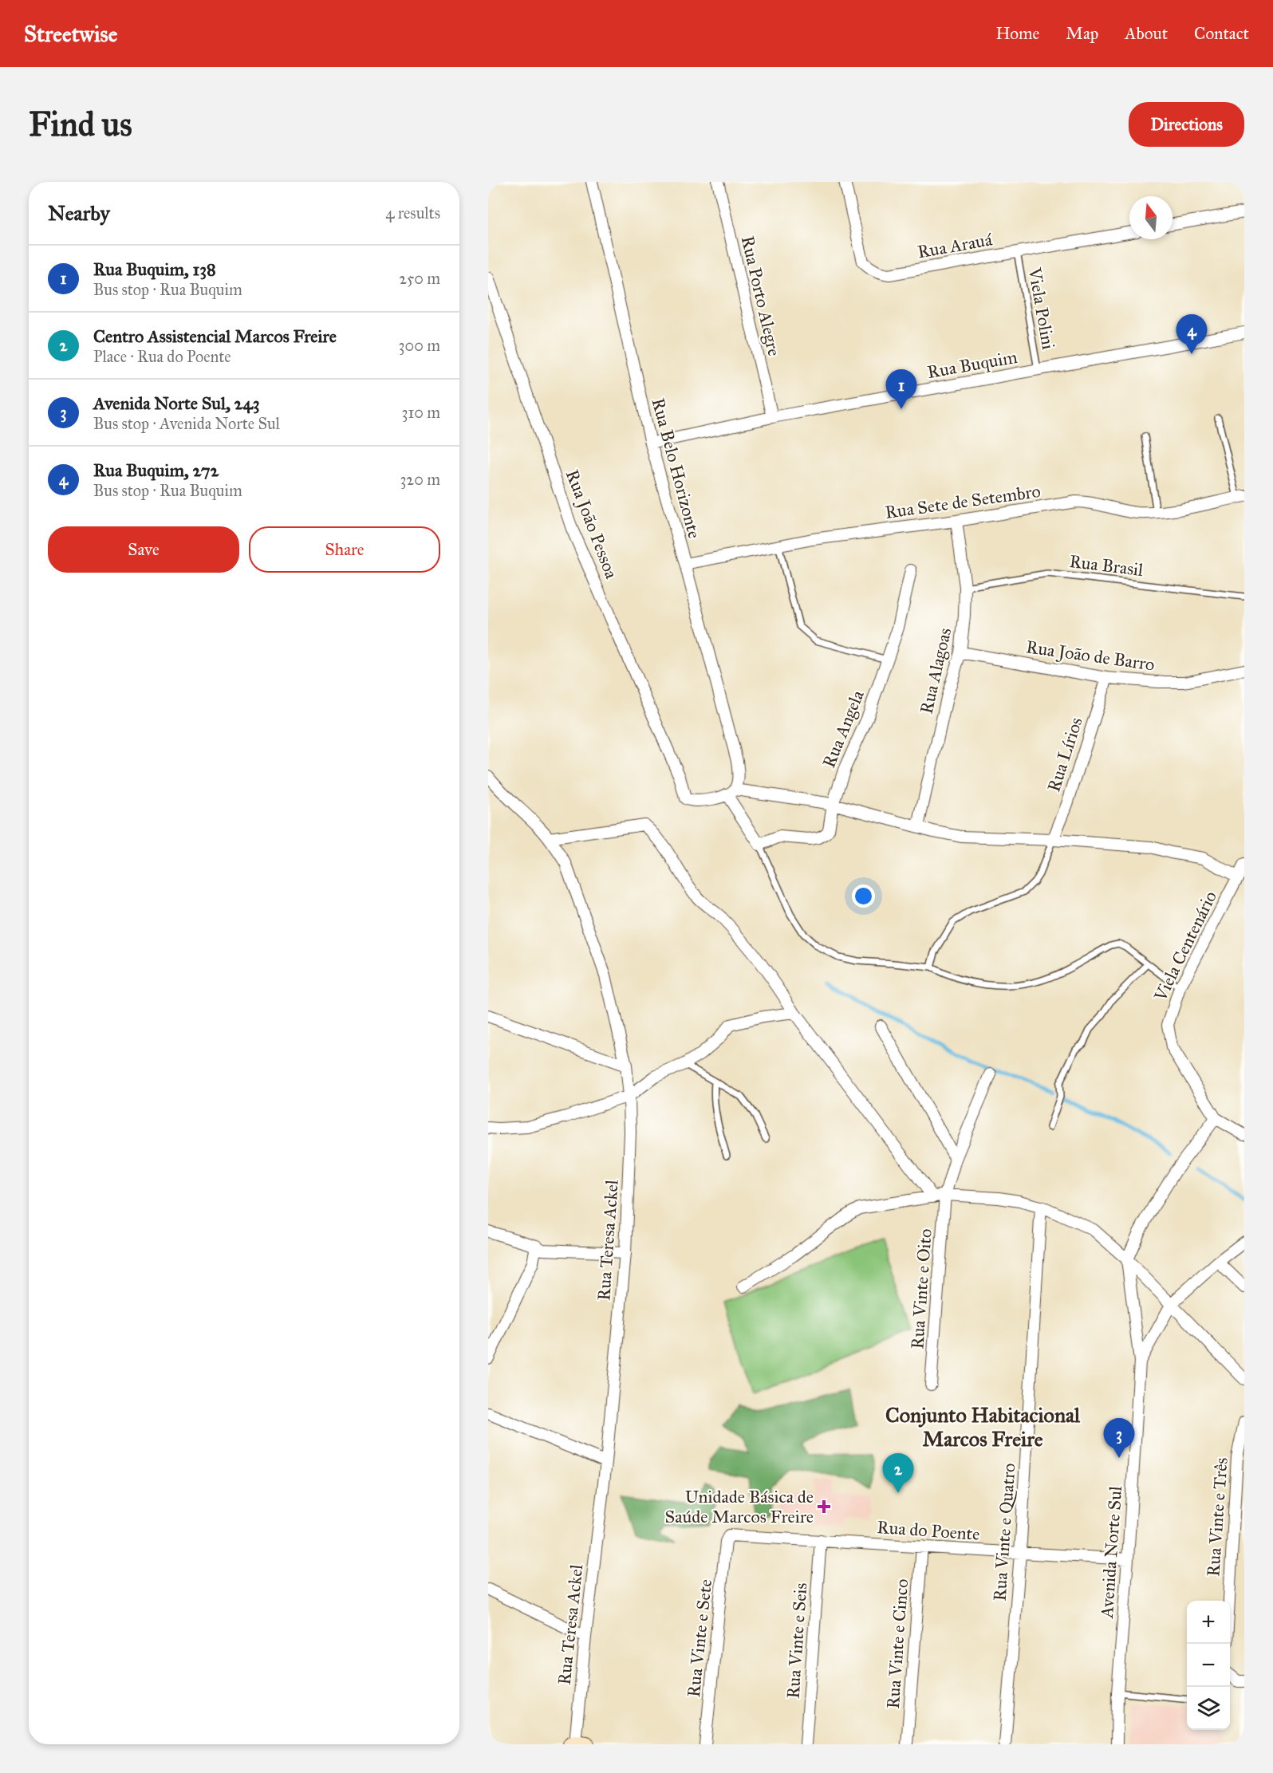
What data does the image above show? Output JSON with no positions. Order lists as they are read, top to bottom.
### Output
{
  "streets": {
    "street": [
      "Rua Arauá",
      "Rua Porto Alegre",
      "Rua Buquim",
      "Rua Belo Horizonte",
      "Rua Sete de Setembro",
      "Rua João Pessoa",
      "Rua João de Barro",
      "Rua Alagoas",
      "Rua Angela",
      "Rua Lírios",
      "Viela Centenário",
      "Rua Teresa Ackel",
      "Rua Vinte e Oito",
      "Rua Vinte e Três",
      "Rua do Poente",
      "Rua Vinte e Quatro",
      "Avenida Norte Sul",
      "Rua Vinte e Sete",
      "Rua Vinte e Seis",
      "Rua Vinte e Cinco"
    ],
    "lane": ["Viela Polini", "Rua Brasil"]
  },
  "crossings": [
    ["Rua Arauá", "Viela Polini"],
    ["Rua Porto Alegre", "Rua Buquim"],
    ["Viela Polini", "Rua Buquim"],
    ["Rua Buquim", "Rua Belo Horizonte"],
    ["Rua Belo Horizonte", "Rua Sete de Setembro"],
    ["Rua Belo Horizonte", "Rua João Pessoa"],
    ["Rua Sete de Setembro", "Rua Alagoas"],
    ["Rua Brasil", "Rua Alagoas"],
    ["Rua João de Barro", "Rua Alagoas"],
    ["Rua João de Barro", "Rua Lírios"],
    ["Rua do Poente", "Rua Vinte e Quatro"],
    ["Rua do Poente", "Avenida Norte Sul"],
    ["Rua do Poente", "Rua Vinte e Sete"],
    ["Rua do Poente", "Rua Vinte e Seis"],
    ["Rua do Poente", "Rua Vinte e Cinco"]
  ],
  "districts": ["Conjunto Habitacional Marcos Freire"],
  "places": {
    "health": ["Unidade Básica de Saúde Marcos Freire"]
  },
  "north": "top",
  "page": {
    "header": "Streetwise",
    "nav": [
      "Home",
      "Map",
      "About",
      "Contact"
    ],
    "buttons": [
      "Directions",
      ["Save", "Share"]
    ],
    "title": "Find us",
    "heading": ["Nearby", "4 results"],
    "list": [
      {
        "mark": "1",
        "name": "Rua Buquim, 138",
        "note": "Bus stop · Rua Buquim",
        "value": "250 m"
      },
      {
        "mark": "2",
        "name": "Centro Assistencial Marcos Freire",
        "note": "Place · Rua do Poente",
        "value": "300 m"
      },
      {
        "mark": "3",
        "name": "Avenida Norte Sul, 243",
        "note": "Bus stop · Avenida Norte Sul",
        "value": "310 m"
      },
      {
        "mark": "4",
        "name": "Rua Buquim, 272",
        "note": "Bus stop · Rua Buquim",
        "value": "320 m"
      }
    ],
    "pins": [
      "4",
      "1",
      "3",
      "2"
    ],
    "map_buttons": ["+", "−"]
  }
}
